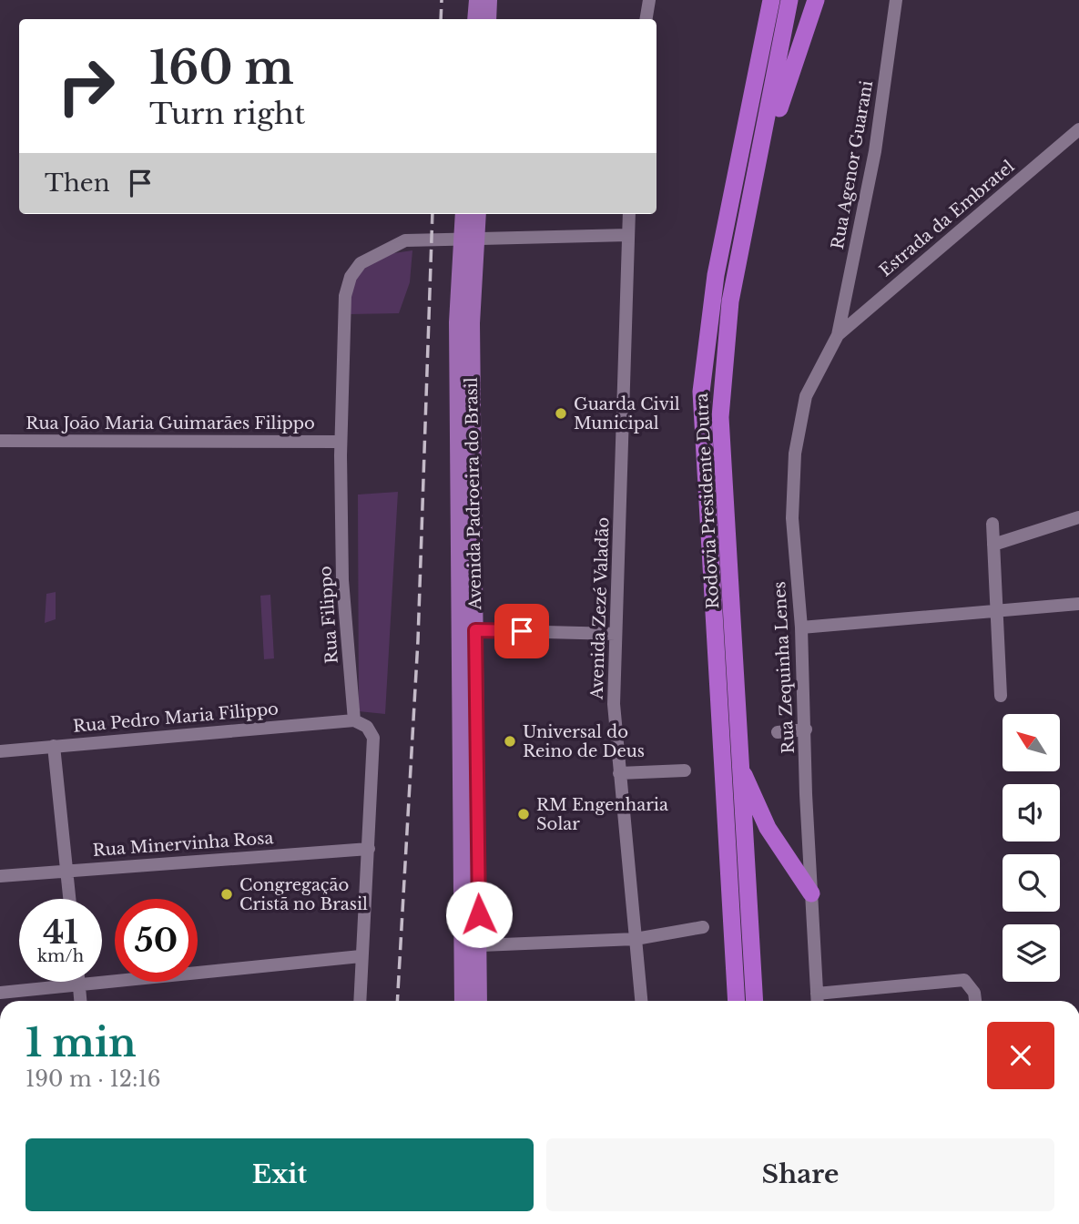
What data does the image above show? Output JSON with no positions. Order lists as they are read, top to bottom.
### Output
{
  "streets": {
    "highway": ["Rodovia Presidente Dutra"],
    "main road": ["Avenida Padroeira do Brasil"],
    "street": [
      "Rua Agenor Guarani",
      "Estrada da Embratel",
      "Rua João Maria Guimarães Filippo",
      "Avenida Zezé Valadão",
      "Rua Filippo",
      "Rua Zequinha Lenes",
      "Rua Pedro Maria Filippo",
      "Rua Minervinha Rosa"
    ]
  },
  "crossings": [
    ["Rua Agenor Guarani", "Estrada da Embratel"],
    ["Rua Agenor Guarani", "Rua Zequinha Lenes"],
    ["Estrada da Embratel", "Rua Zequinha Lenes"],
    ["Rua João Maria Guimarães Filippo", "Rua Filippo"],
    ["Avenida Zezé Valadão", "Rua Filippo"],
    ["Rua Filippo", "Rua Pedro Maria Filippo"]
  ],
  "places": [
    "Guarda Civil Municipal",
    "Universal do Reino de Deus",
    "RM Engenharia Solar",
    "Congregação Cristã no Brasil"
  ],
  "north": "top left",
  "page": {
    "turn": ["160 m", "Turn right"],
    "then": "Then",
    "speed": "41 km/h",
    "limit": "50",
    "heading": ["1 min", "190 m · 12:16"],
    "buttons": ["Exit", "Share"]
  }
}
